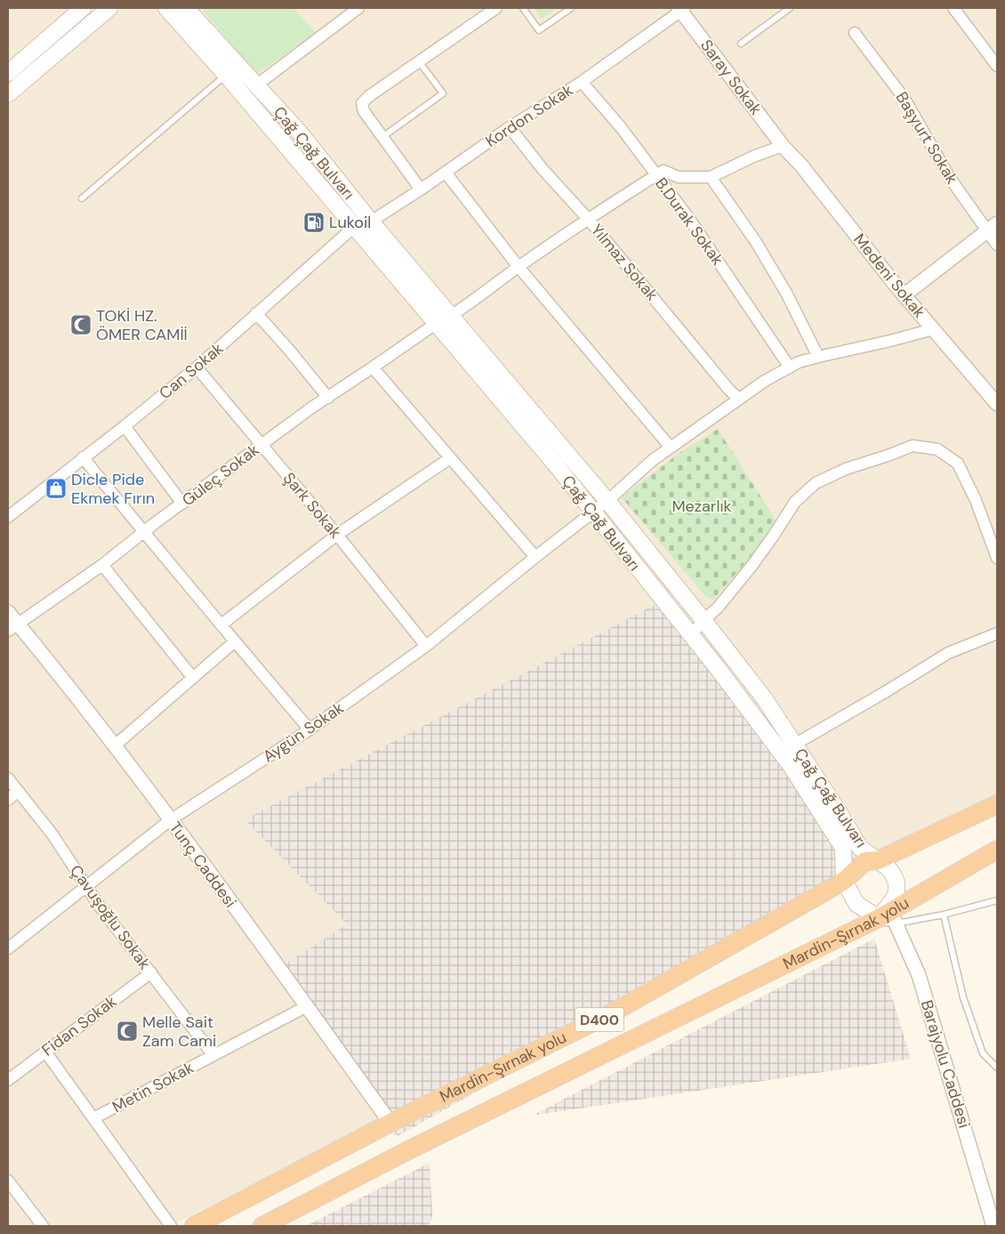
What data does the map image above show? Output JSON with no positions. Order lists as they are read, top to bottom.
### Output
{
  "streets": {
    "highway": ["Mardin-Şırnak yolu", "D400"],
    "main road": ["Çağ Çağ Bulvarı"],
    "street": [
      "Saray Sokak",
      "Kordon Sokak",
      "Başyurt Sokak",
      "B.Durak Sokak",
      "Yılmaz Sokak",
      "Medeni Sokak",
      "Can Sokak",
      "Güleç Sokak",
      "Şark Sokak",
      "Aygün Sokak",
      "Tunç Caddesi",
      "Çavuşoğlu Sokak",
      "Fidan Sokak",
      "Barajyolu Caddesi",
      "Metin Sokak"
    ]
  },
  "crossings": [
    ["Saray Sokak", "Kordon Sokak"],
    ["Saray Sokak", "Medeni Sokak"],
    ["Kordon Sokak", "Çağ Çağ Bulvarı"],
    ["Kordon Sokak", "B.Durak Sokak"],
    ["Kordon Sokak", "Yılmaz Sokak"],
    ["Kordon Sokak", "Can Sokak"],
    ["Çağ Çağ Bulvarı", "Can Sokak"],
    ["Çağ Çağ Bulvarı", "Güleç Sokak"],
    ["Çağ Çağ Bulvarı", "Aygün Sokak"],
    ["Çağ Çağ Bulvarı", "Mardin-Şırnak yolu"],
    ["B.Durak Sokak", "Güleç Sokak"],
    ["B.Durak Sokak", "Aygün Sokak"],
    ["Yılmaz Sokak", "Güleç Sokak"],
    ["Yılmaz Sokak", "Aygün Sokak"],
    ["Medeni Sokak", "Aygün Sokak"],
    ["Can Sokak", "Şark Sokak"],
    ["Güleç Sokak", "Şark Sokak"],
    ["Güleç Sokak", "Tunç Caddesi"],
    ["Şark Sokak", "Aygün Sokak"],
    ["Aygün Sokak", "Tunç Caddesi"],
    ["Aygün Sokak", "Çavuşoğlu Sokak"],
    ["Tunç Caddesi", "Mardin-Şırnak yolu"],
    ["Tunç Caddesi", "Metin Sokak"],
    ["Çavuşoğlu Sokak", "Fidan Sokak"],
    ["Çavuşoğlu Sokak", "Metin Sokak"],
    ["Fidan Sokak", "Metin Sokak"]
  ],
  "parks": ["Mezarlık"],
  "places": {
    "fuel station": ["Lukoil"],
    "mosque": ["TOKİ HZ. ÖMER CAMİİ", "Melle Sait Zam Cami"],
    "shop": ["Dicle Pide Ekmek Fırın"]
  }
}
